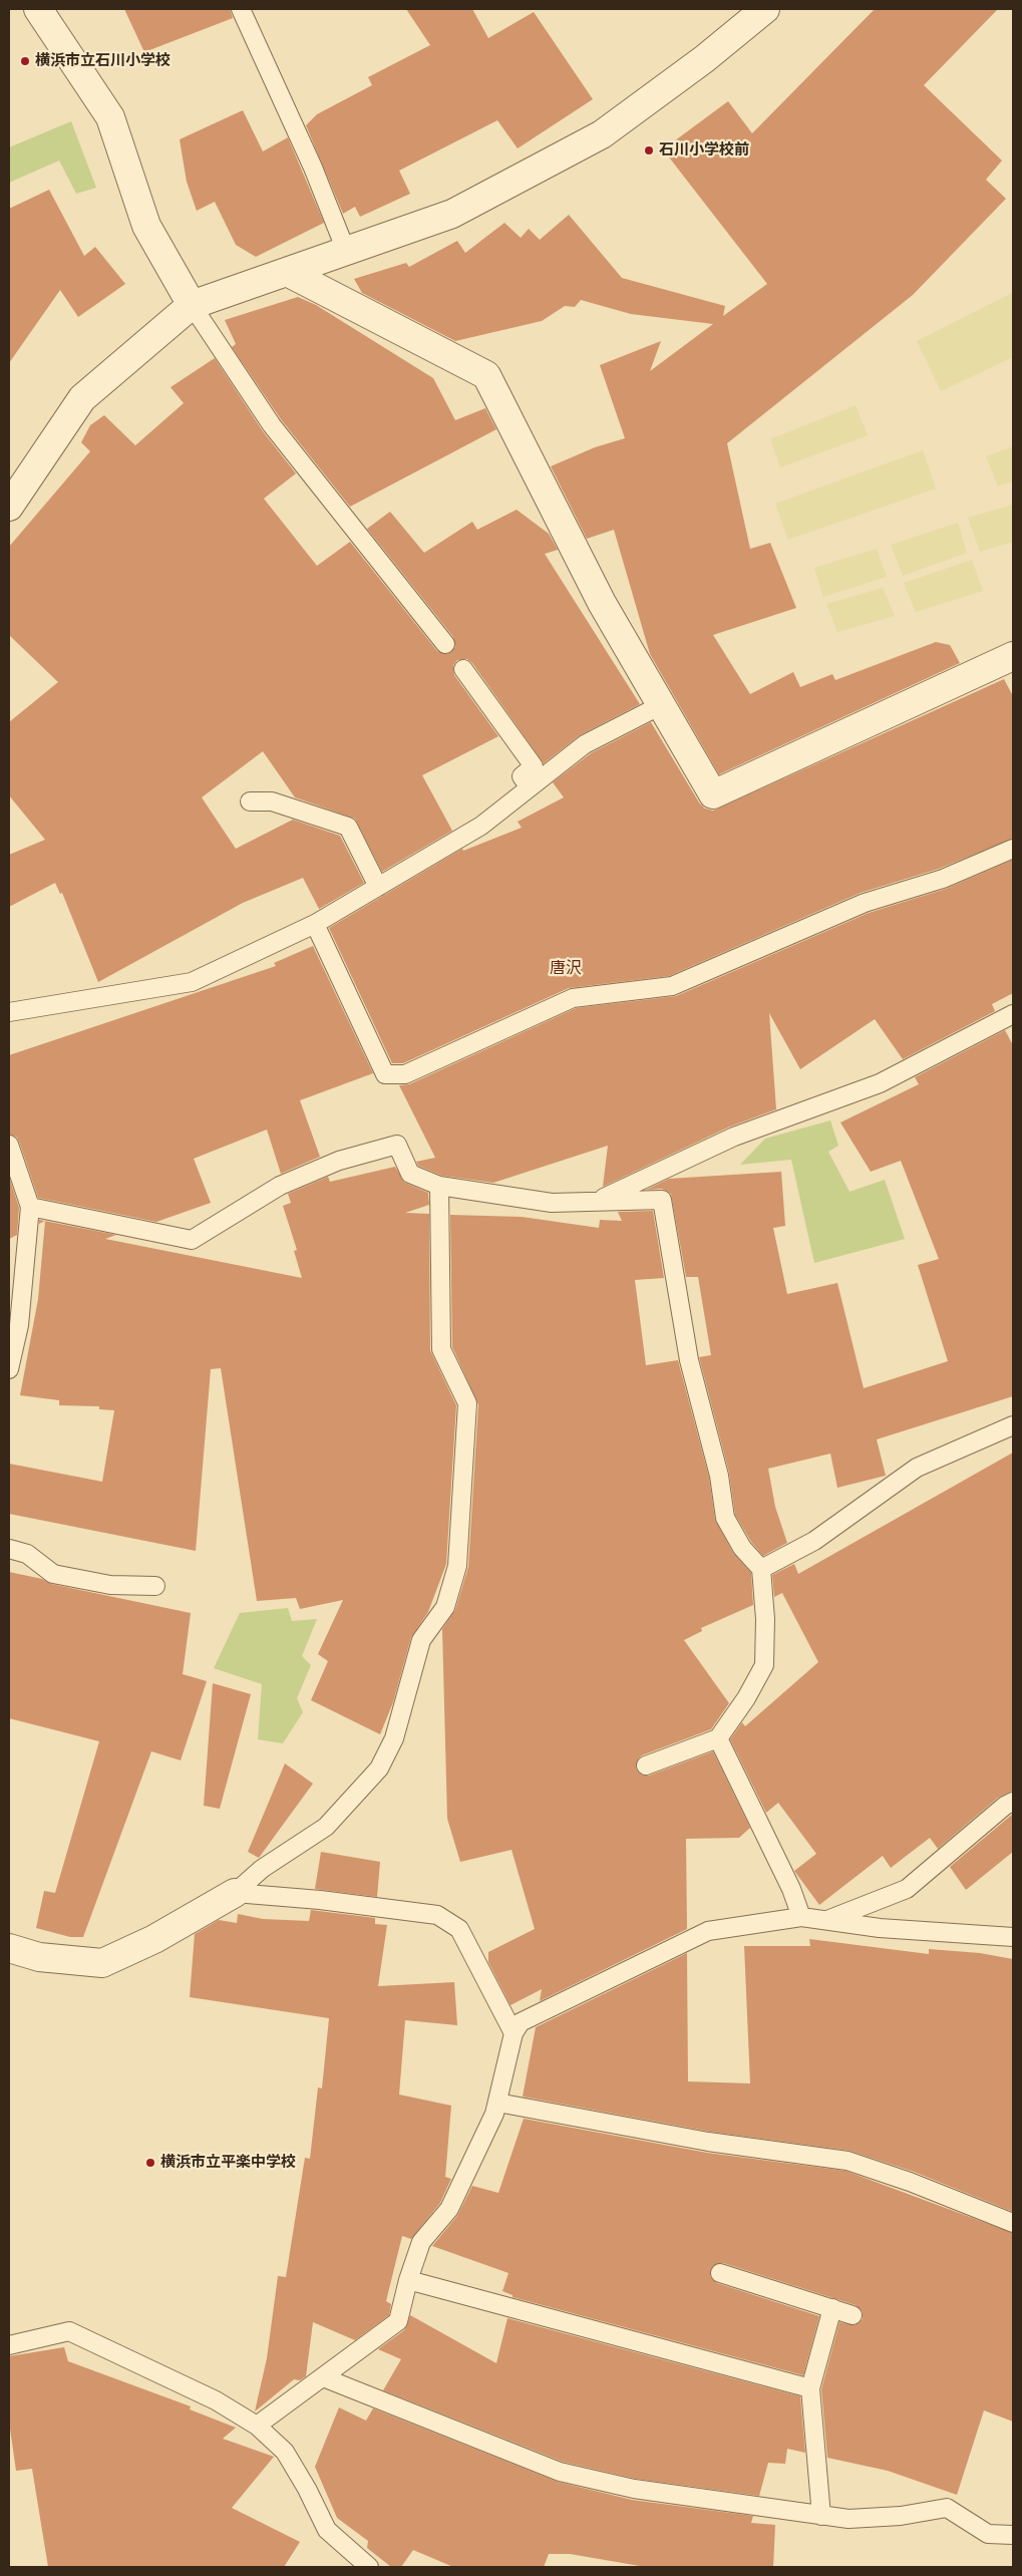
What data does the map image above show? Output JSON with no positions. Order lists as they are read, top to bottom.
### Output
{
  "districts": ["唐沢"],
  "places": ["横浜市立石川小学校", "石川小学校前", "横浜市立平楽中学校"]
}
